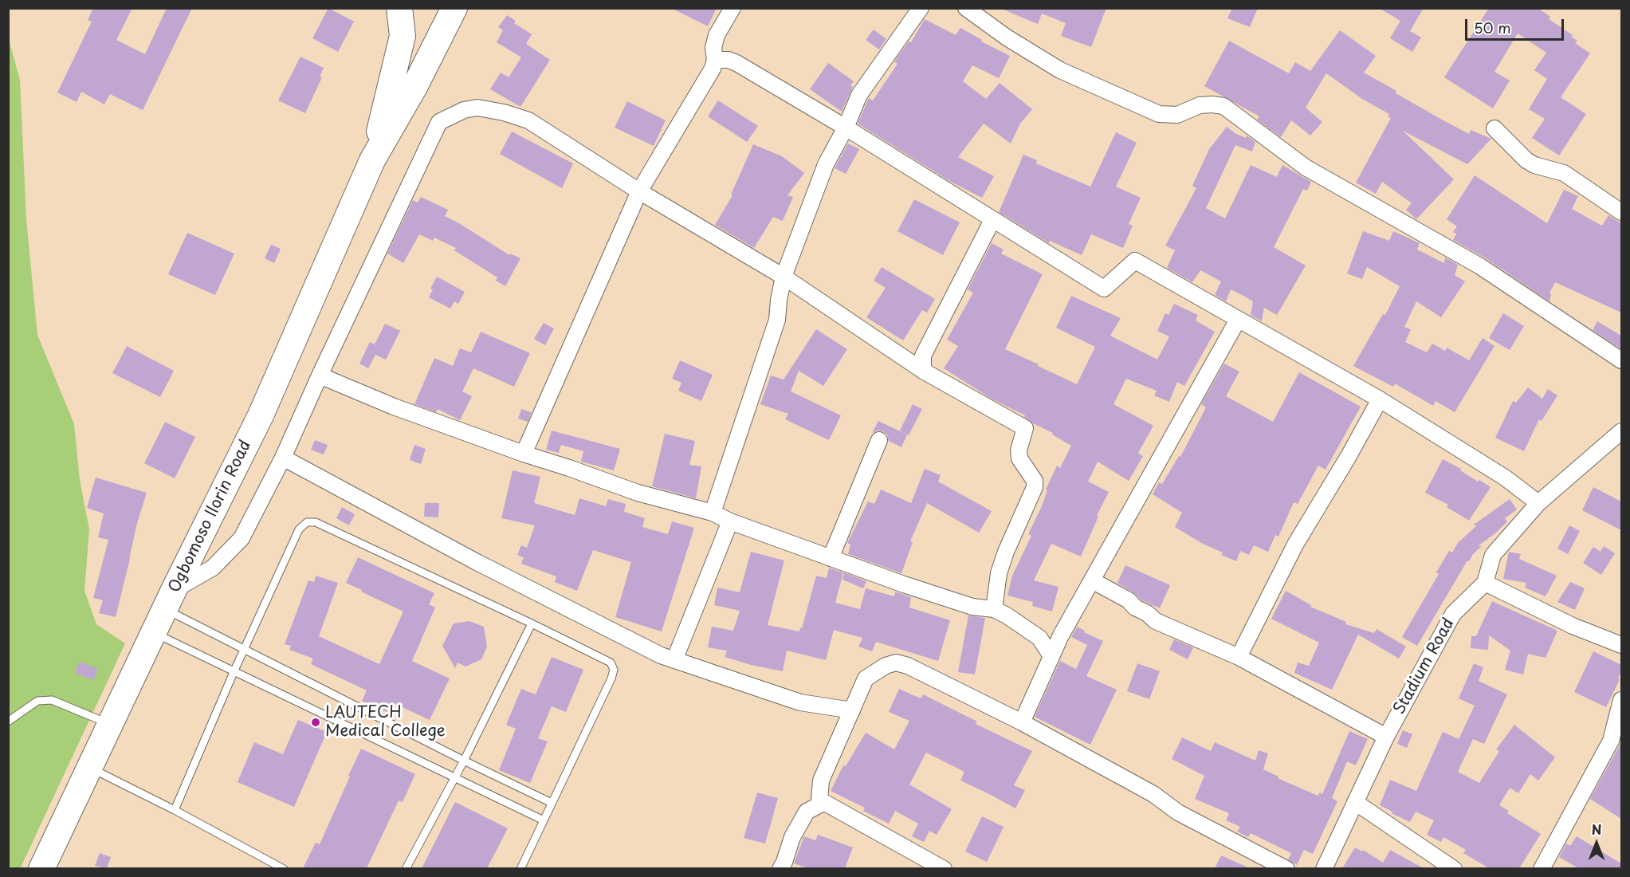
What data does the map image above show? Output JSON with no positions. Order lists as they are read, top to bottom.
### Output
{
  "streets": {
    "highway": ["Ogbomoso Ilorin Road"],
    "street": ["Stadium Road"]
  },
  "places": ["LAUTECH Medical College"],
  "scale_bar": "50 m",
  "north": "top"
}
